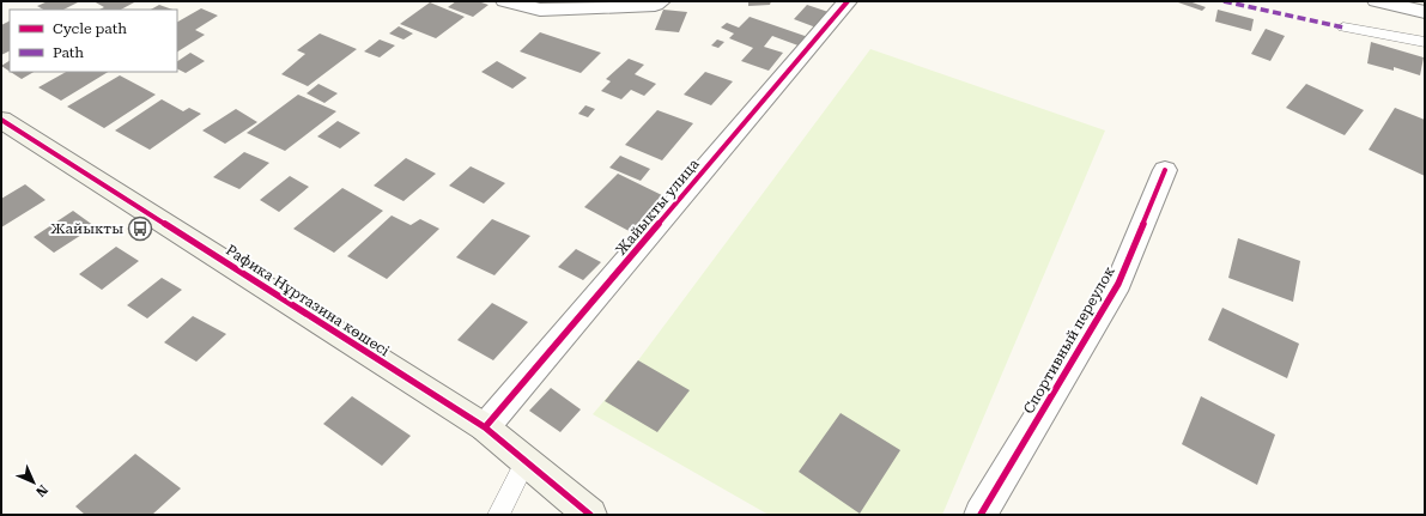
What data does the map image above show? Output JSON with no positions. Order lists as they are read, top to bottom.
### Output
{
  "streets": {
    "street": ["Жайыкты улица", "Рафика Нұртазина көшесі", "Спортивный переулок"]
  },
  "crossings": [
    ["Жайыкты улица", "Рафика Нұртазина көшесі"]
  ],
  "places": {
    "bus stop": ["Жайыкты"]
  },
  "legend": ["Cycle path", "Path"],
  "north": "bottom right"
}
